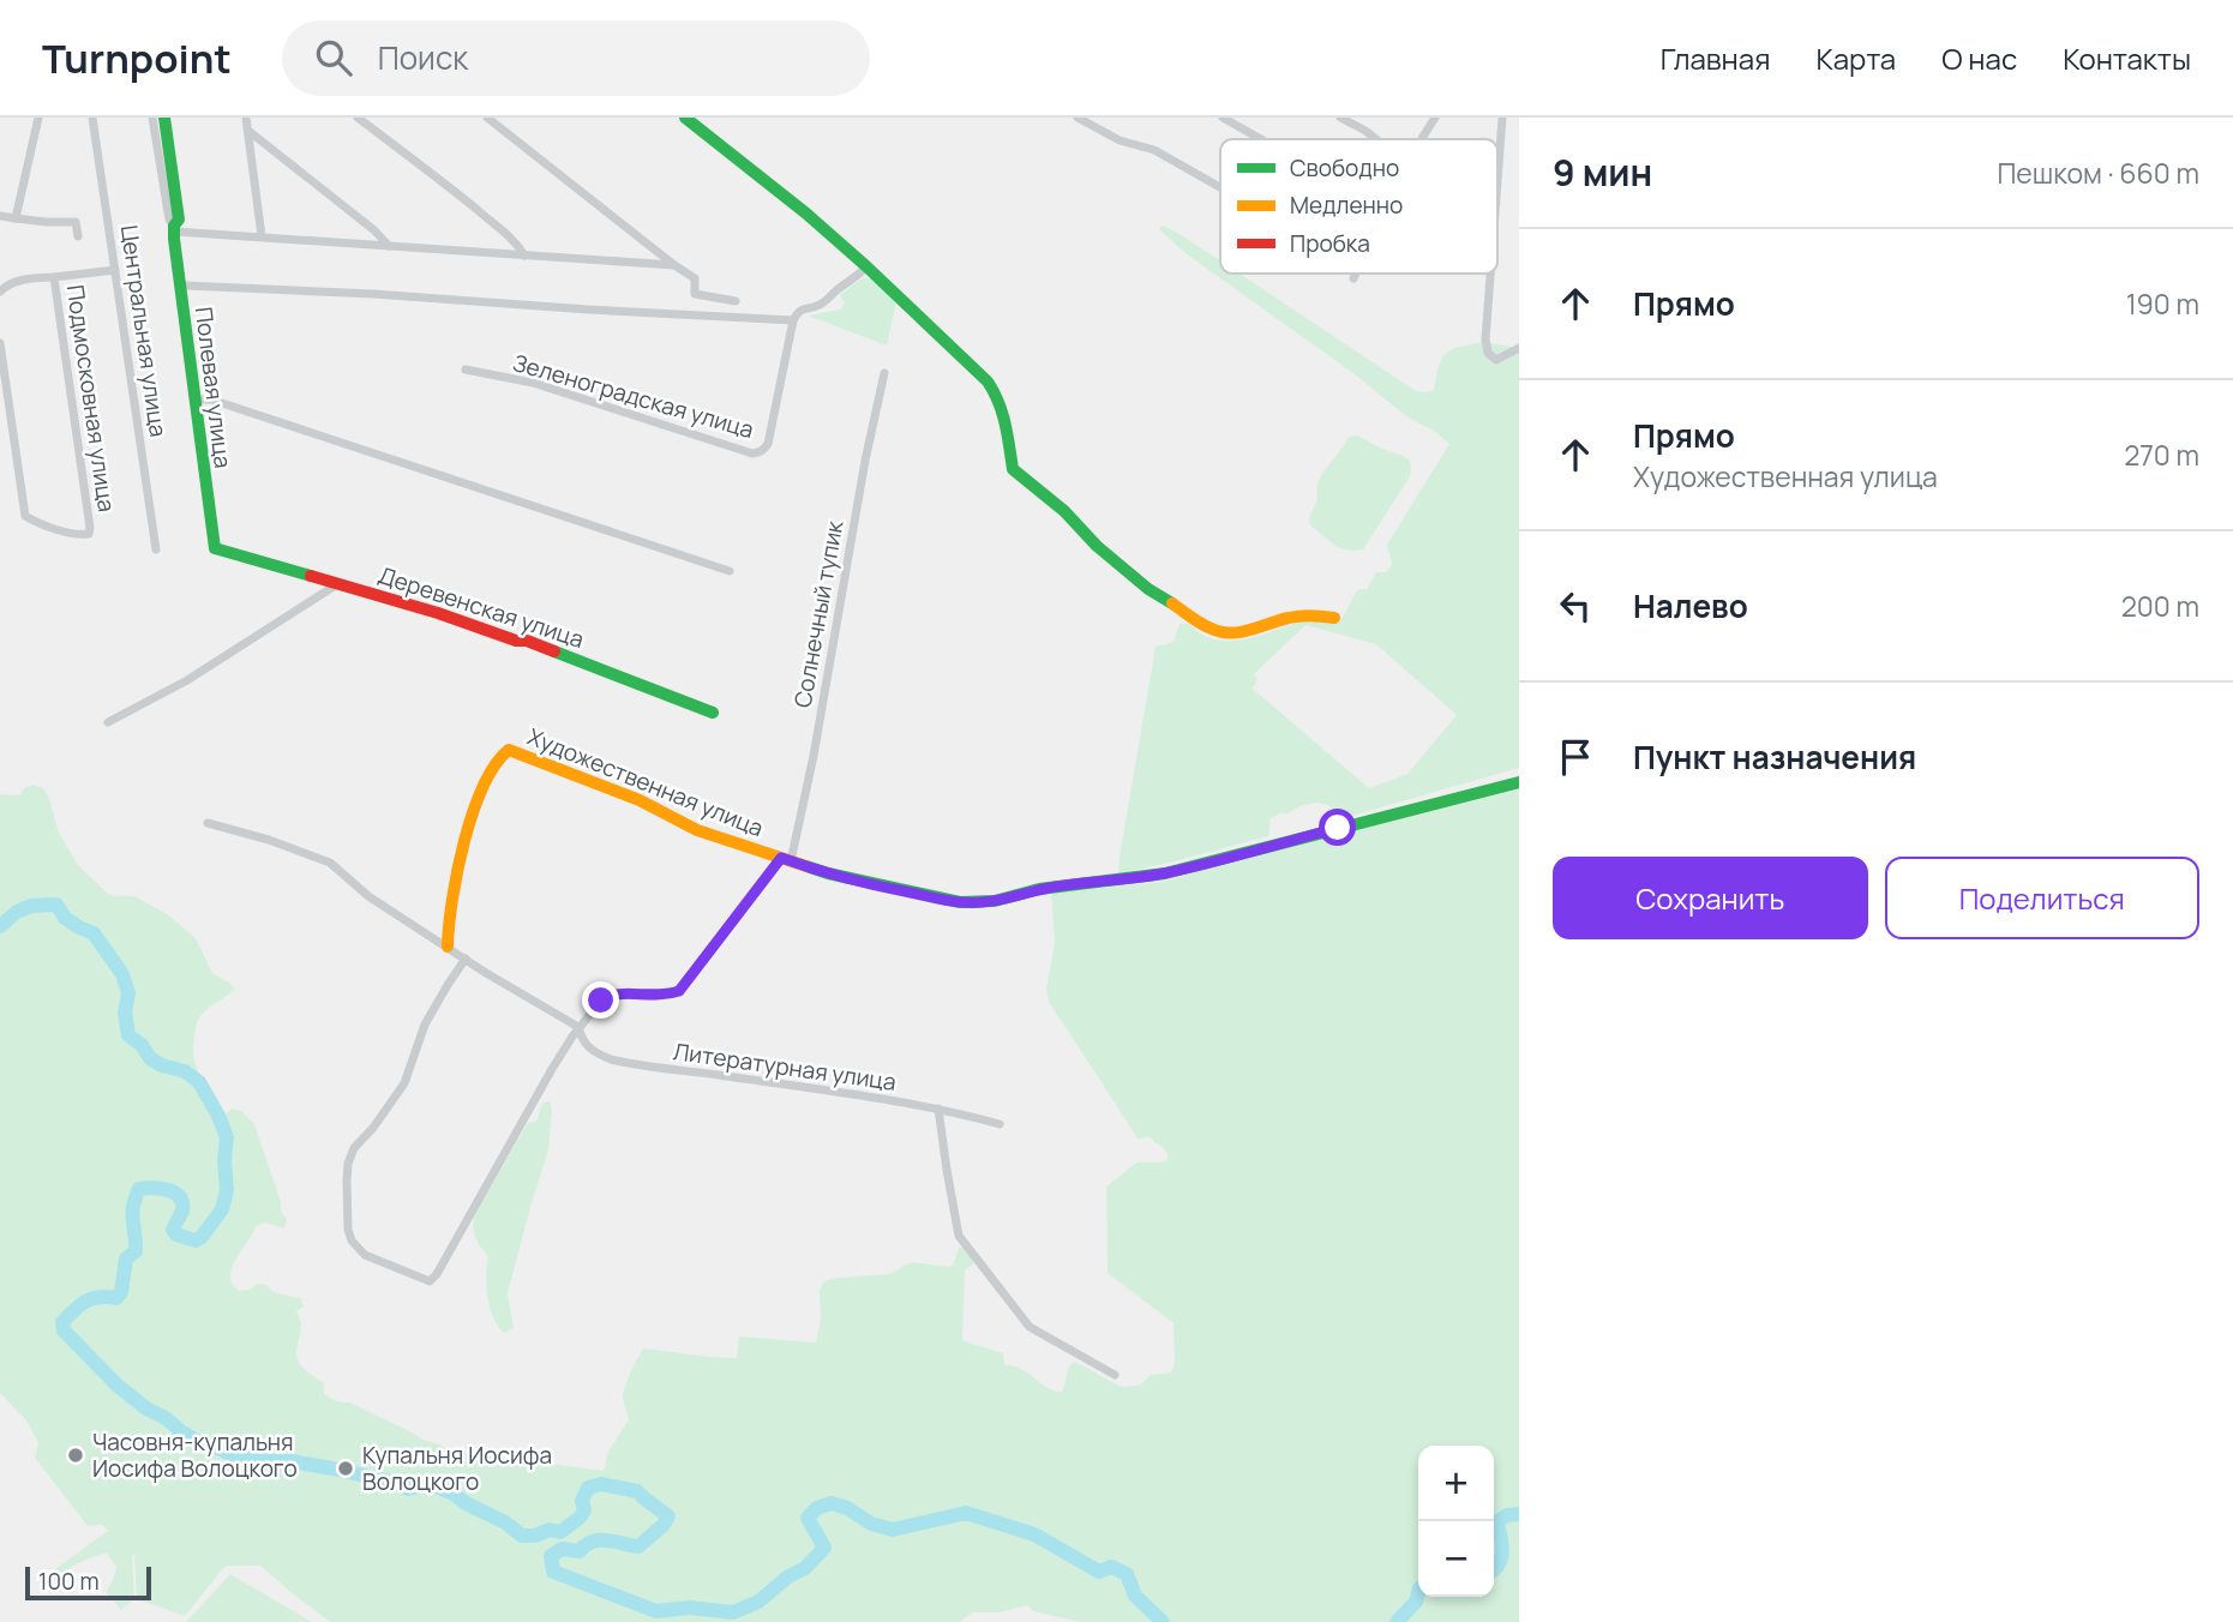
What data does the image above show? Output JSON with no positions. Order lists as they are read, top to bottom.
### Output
{
  "streets": {
    "street": [
      "Центральная улица",
      "Полевая улица",
      "Зеленоградская улица",
      "Подмосковная улица",
      "Деревенская улица",
      "Солнечный тупик",
      "Художественная улица",
      "Литературная улица"
    ]
  },
  "crossings": [
    ["Центральная улица", "Подмосковная улица"],
    ["Полевая улица", "Деревенская улица"],
    ["Солнечный тупик", "Художественная улица"],
    ["Художественная улица", "Литературная улица"]
  ],
  "places": ["Часовня-купальня Иосифа Волоцкого", "Купальня Иосифа Волоцкого"],
  "legend": ["Свободно", "Медленно", "Пробка"],
  "scale_bar": "100 m",
  "page": {
    "header": "Turnpoint",
    "search": "Поиск",
    "nav": [
      "Главная",
      "Карта",
      "О нас",
      "Контакты"
    ],
    "heading": ["9 мин", "Пешком · 660 m"],
    "list": [
      ["Прямо", "190 m"],
      ["Прямо", "Художественная улица", "270 m"],
      ["Налево", "200 m"],
      "Пункт назначения"
    ],
    "buttons": ["Сохранить", "Поделиться"],
    "map_buttons": ["+", "−"],
    "scale": "100 m"
  }
}
